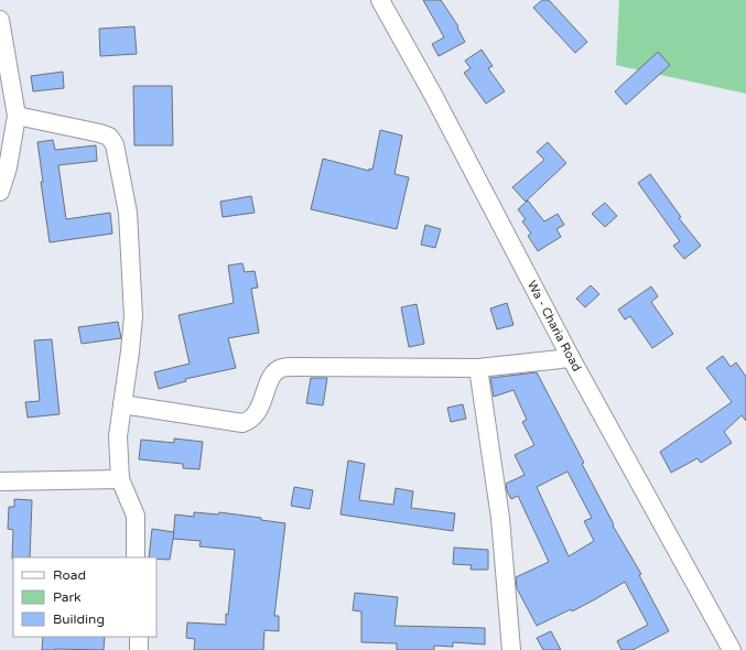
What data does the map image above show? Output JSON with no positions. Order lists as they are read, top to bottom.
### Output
{
  "streets": {
    "street": ["Wa - Charia Road"]
  },
  "legend": ["Road", "Park", "Building"]
}
